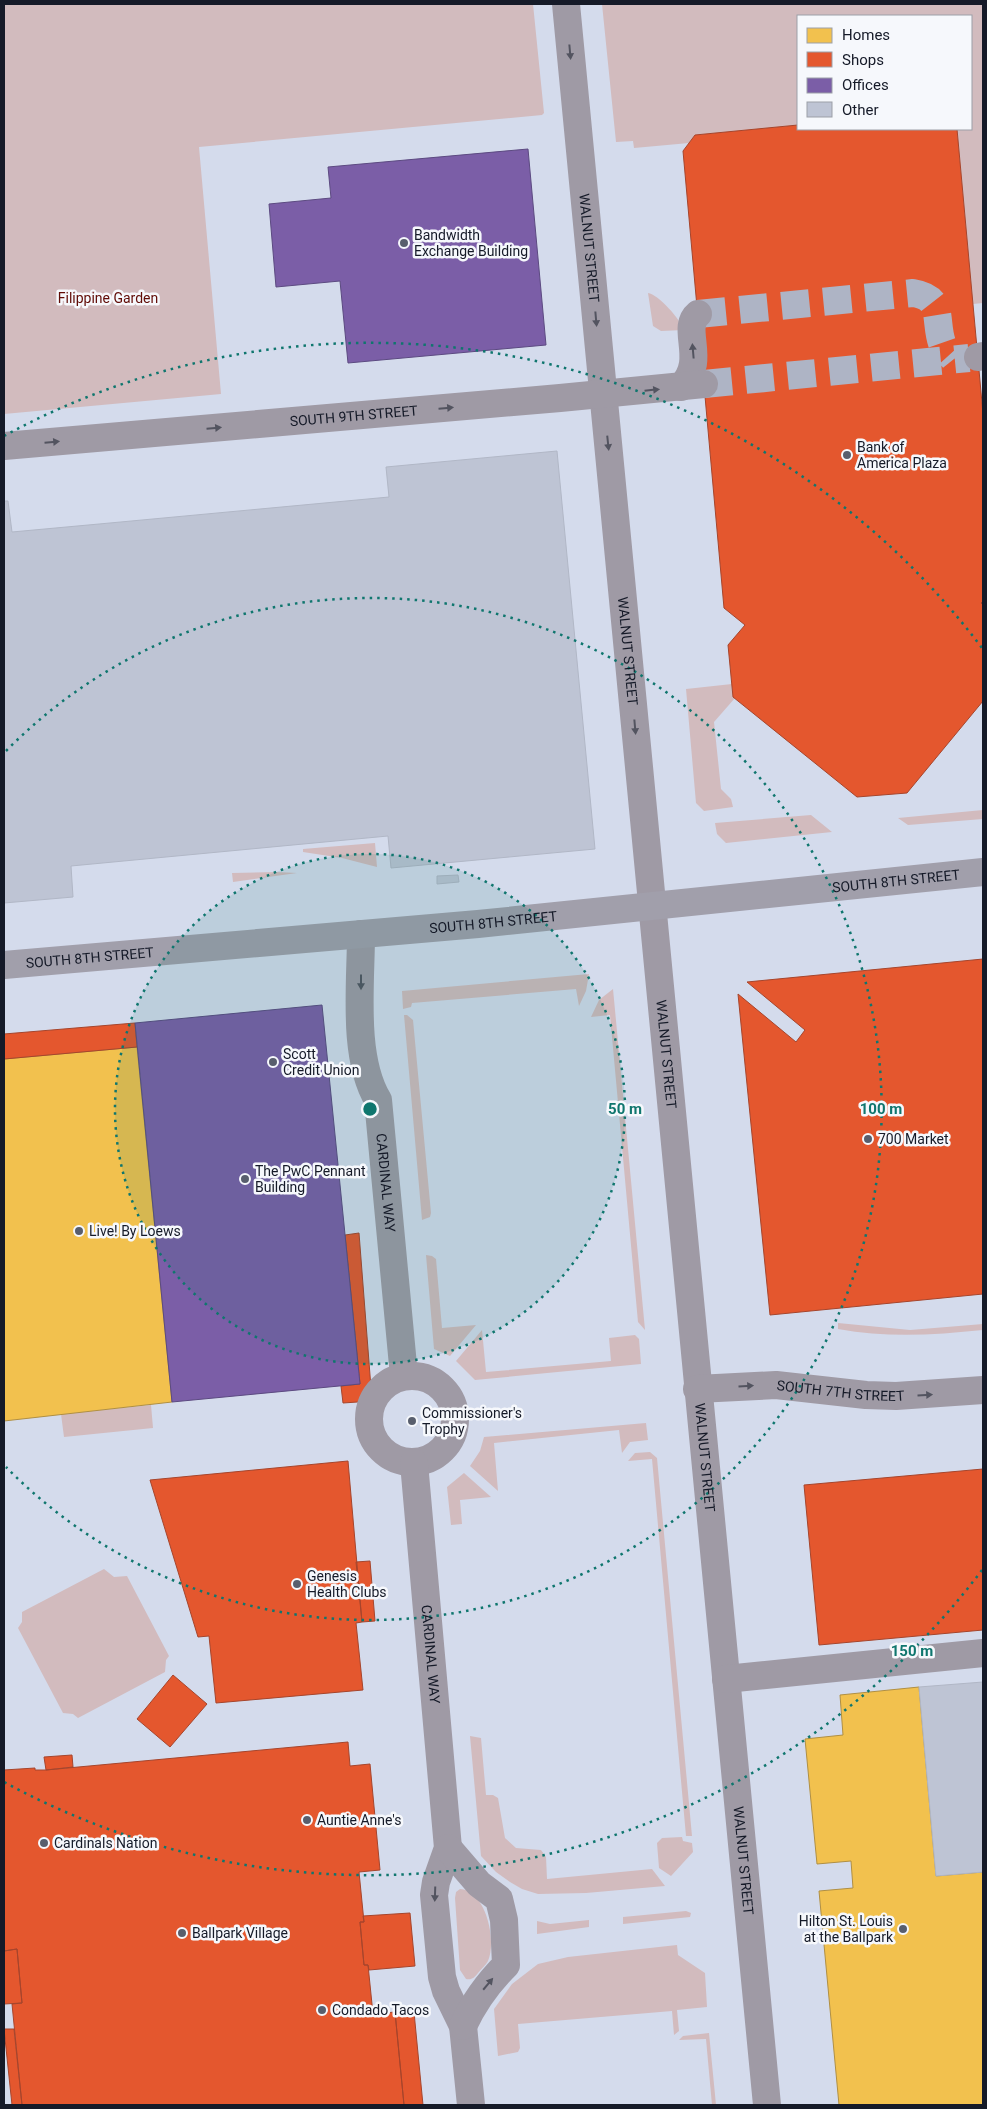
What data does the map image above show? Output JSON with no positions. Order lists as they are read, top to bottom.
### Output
{
  "streets": {
    "main road": ["SOUTH 8TH STREET"],
    "street": [
      "WALNUT STREET",
      "SOUTH 9TH STREET",
      "CARDINAL WAY",
      "SOUTH 7TH STREET"
    ]
  },
  "crossings": [
    ["WALNUT STREET", "SOUTH 9TH STREET"],
    ["WALNUT STREET", "SOUTH 8TH STREET"],
    ["WALNUT STREET", "SOUTH 7TH STREET"],
    ["SOUTH 8TH STREET", "CARDINAL WAY"]
  ],
  "one_way": [
    "WALNUT STREET",
    "SOUTH 9TH STREET",
    "CARDINAL WAY",
    "SOUTH 7TH STREET"
  ],
  "parks": ["Filippine Garden"],
  "places": [
    "Bandwidth Exchange Building",
    "Bank of America Plaza",
    "Scott Credit Union",
    "700 Market",
    "The PwC Pennant Building",
    "Live! By Loews",
    "Commissioner's Trophy",
    "Genesis Health Clubs",
    "Auntie Anne's",
    "Cardinals Nation",
    "Hilton St. Louis at the Ballpark",
    "Ballpark Village",
    "Condado Tacos"
  ],
  "legend": [
    "Homes",
    "Shops",
    "Offices",
    "Other"
  ],
  "rings": ["50 m", "100 m", "150 m"]
}
